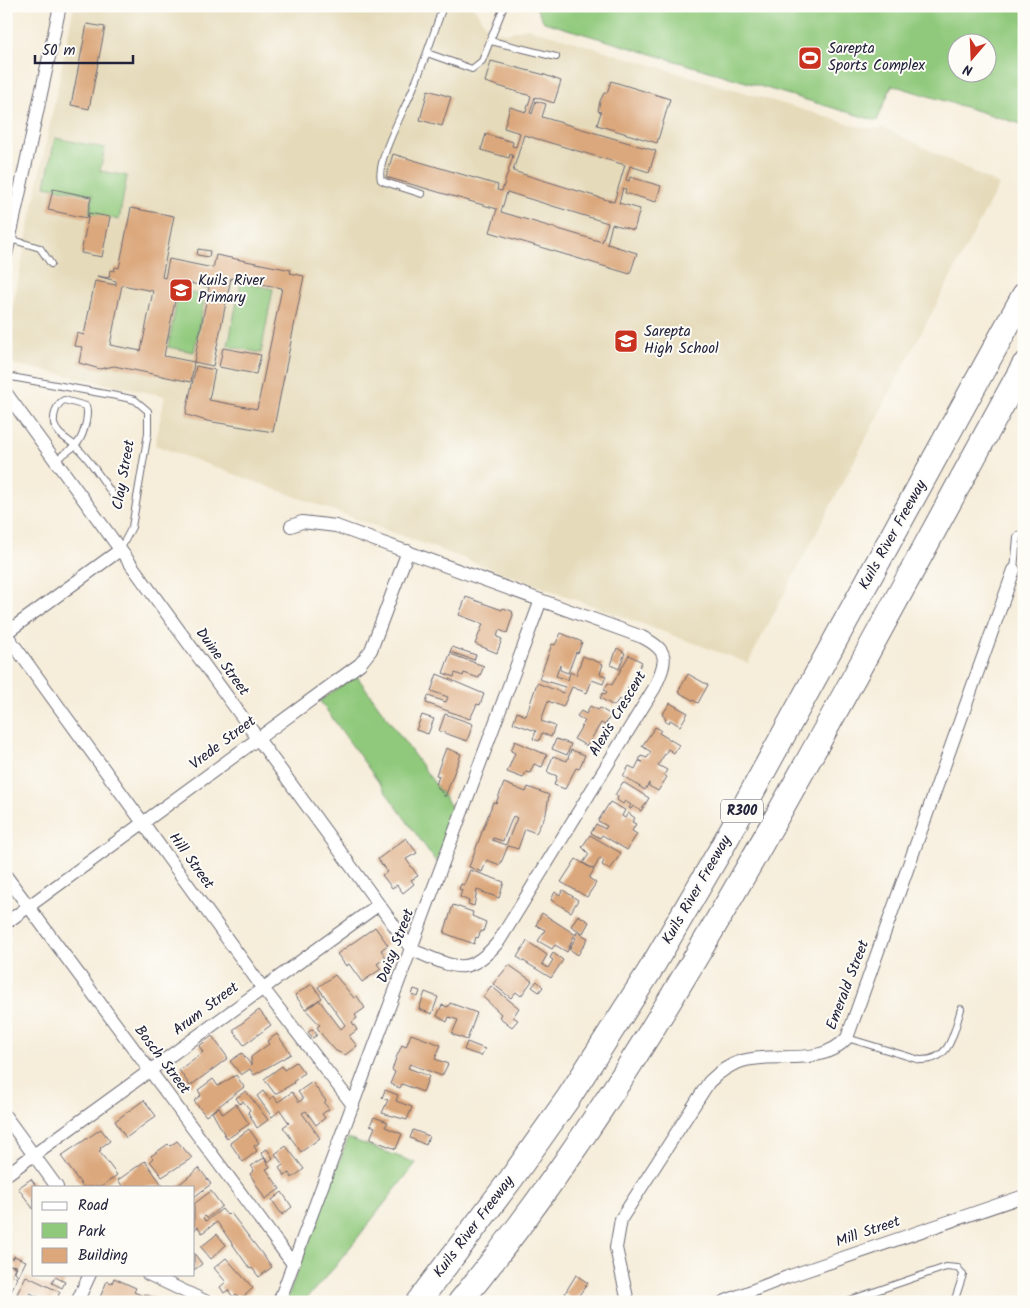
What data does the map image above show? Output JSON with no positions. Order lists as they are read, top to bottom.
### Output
{
  "streets": {
    "highway": ["Kuils River Freeway", "R300"],
    "street": [
      "Clay Street",
      "Duine Street",
      "Alexis Crescent",
      "Vrede Street",
      "Hill Street",
      "Daisy Street",
      "Emerald Street",
      "Arum Street",
      "Bosch Street",
      "Mill Street"
    ]
  },
  "crossings": [
    ["Clay Street", "Duine Street"],
    ["Clay Street", "Hill Street"],
    ["Duine Street", "Alexis Crescent"],
    ["Duine Street", "Vrede Street"],
    ["Duine Street", "Daisy Street"],
    ["Duine Street", "Arum Street"],
    ["Alexis Crescent", "Vrede Street"],
    ["Alexis Crescent", "Daisy Street"],
    ["Vrede Street", "Hill Street"],
    ["Vrede Street", "Bosch Street"],
    ["Hill Street", "Daisy Street"],
    ["Hill Street", "Arum Street"],
    ["Daisy Street", "Bosch Street"],
    ["Arum Street", "Bosch Street"]
  ],
  "places": {
    "sports": ["Sarepta Sports Complex"],
    "school or university": ["Kuils River Primary", "Sarepta High School"]
  },
  "legend": ["Road", "Park", "Building"],
  "scale_bar": "50 m",
  "north": "bottom"
}
